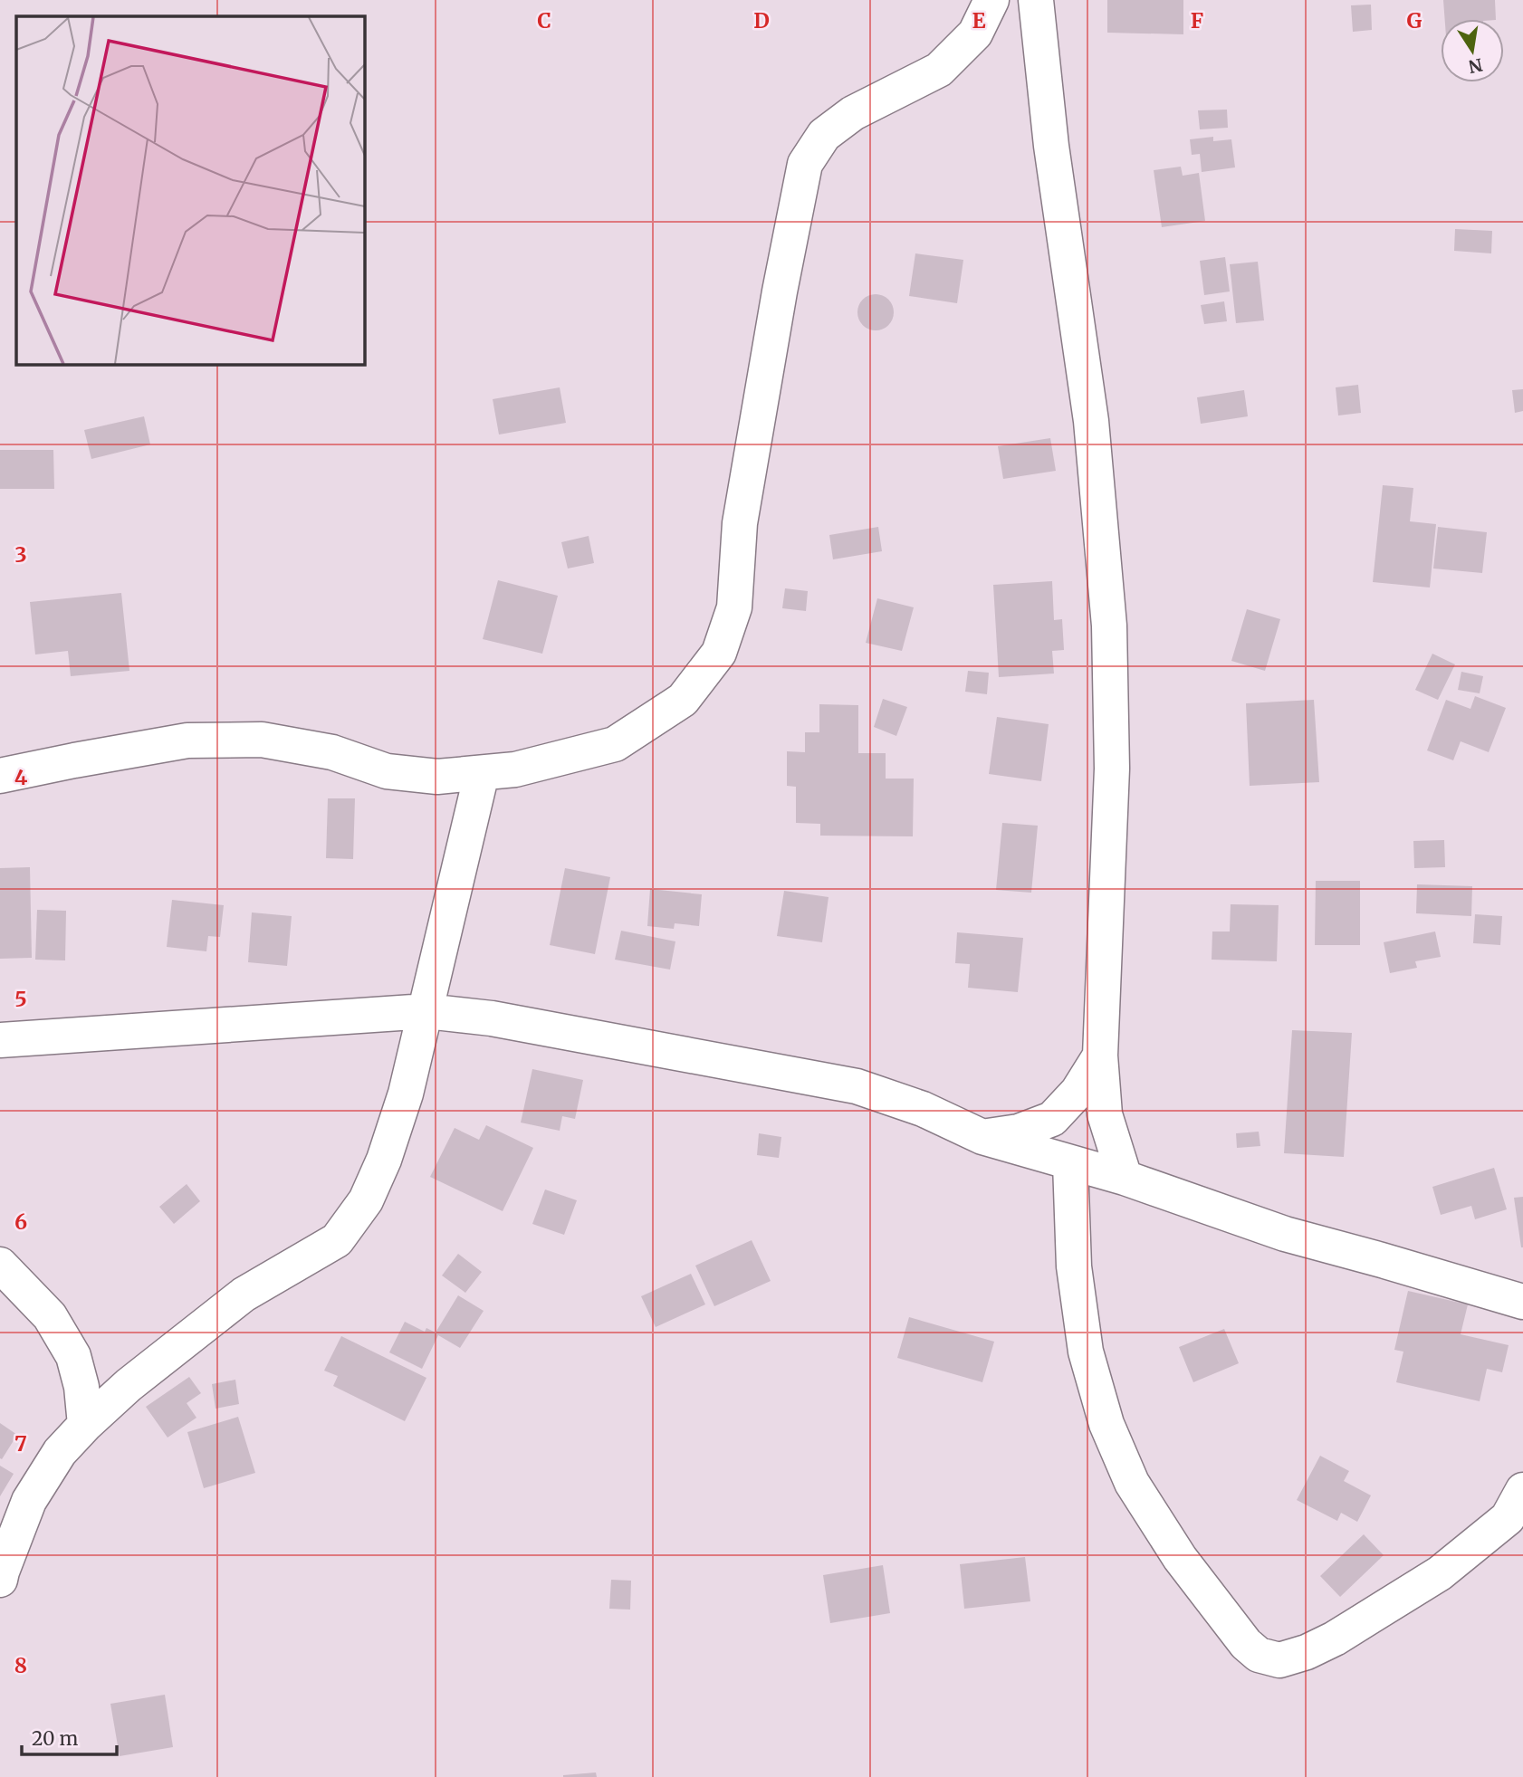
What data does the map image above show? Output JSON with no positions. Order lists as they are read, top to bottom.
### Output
{
  "scale_bar": "20 m",
  "north": "bottom",
  "grid": {
    "columns": [
      "C",
      "D",
      "E",
      "F",
      "G"
    ],
    "rows": [
      "3",
      "4",
      "5",
      "6",
      "7",
      "8"
    ]
  }
}
